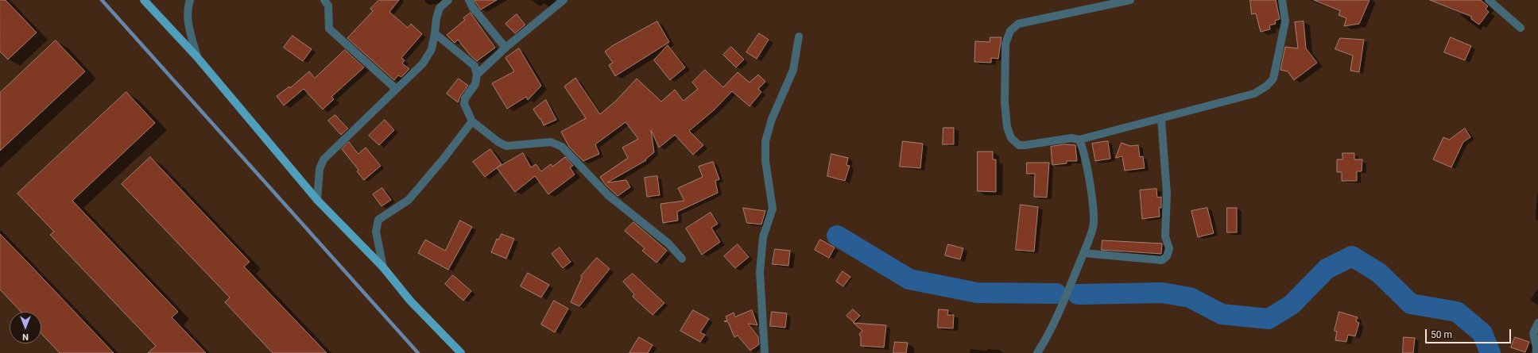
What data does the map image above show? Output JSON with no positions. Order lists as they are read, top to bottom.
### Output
{
  "scale_bar": "50 m",
  "north": "bottom"
}
